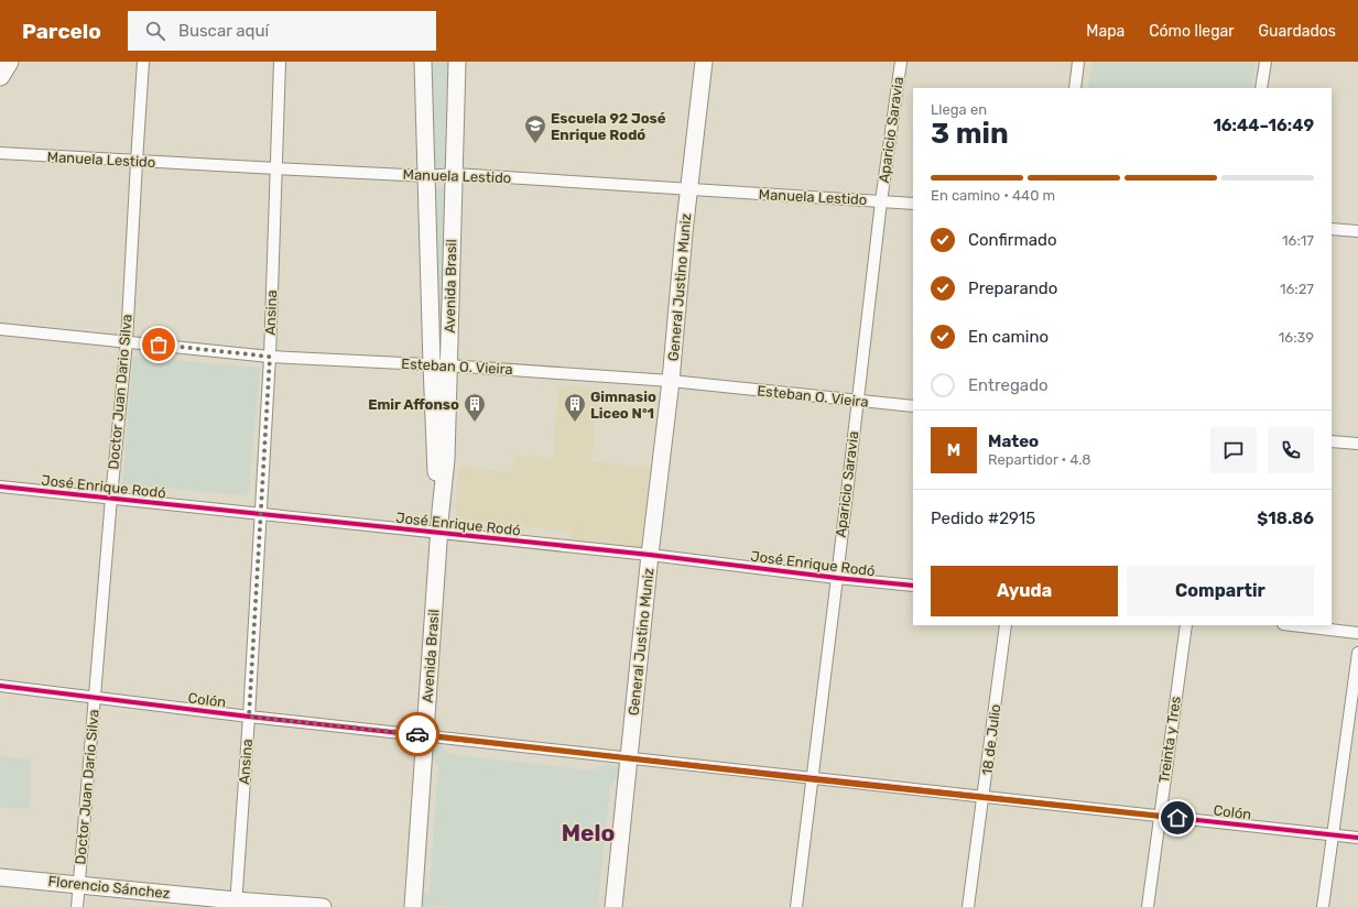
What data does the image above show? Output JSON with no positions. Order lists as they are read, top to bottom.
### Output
{
  "streets": {
    "street": [
      "Aparicio Saravia",
      "Manuela Lestido",
      "Avenida Brasil",
      "General Justino Muniz",
      "Ansina",
      "Esteban O. Vieira",
      "Doctor Juan Dario Silva",
      "José Enrique Rodó",
      "Colón",
      "18 de Julio",
      "Treinta y Tres",
      "Florencio Sánchez"
    ]
  },
  "crossings": [
    ["Aparicio Saravia", "Manuela Lestido"],
    ["Aparicio Saravia", "Esteban O. Vieira"],
    ["Aparicio Saravia", "José Enrique Rodó"],
    ["Aparicio Saravia", "Colón"],
    ["Manuela Lestido", "Avenida Brasil"],
    ["Manuela Lestido", "General Justino Muniz"],
    ["Manuela Lestido", "Ansina"],
    ["Manuela Lestido", "Doctor Juan Dario Silva"],
    ["Avenida Brasil", "Esteban O. Vieira"],
    ["Avenida Brasil", "José Enrique Rodó"],
    ["Avenida Brasil", "Colón"],
    ["General Justino Muniz", "Esteban O. Vieira"],
    ["General Justino Muniz", "José Enrique Rodó"],
    ["General Justino Muniz", "Colón"],
    ["Ansina", "Esteban O. Vieira"],
    ["Ansina", "José Enrique Rodó"],
    ["Ansina", "Colón"],
    ["Ansina", "Florencio Sánchez"],
    ["Esteban O. Vieira", "Doctor Juan Dario Silva"],
    ["Doctor Juan Dario Silva", "José Enrique Rodó"],
    ["Doctor Juan Dario Silva", "Colón"],
    ["Doctor Juan Dario Silva", "Florencio Sánchez"],
    ["Colón", "18 de Julio"],
    ["Colón", "Treinta y Tres"]
  ],
  "districts": ["Melo"],
  "places": {
    "school or university": ["Escuela 92 José Enrique Rodó"],
    "building": ["Emir Affonso", "Gimnasio Liceo Nº1"]
  },
  "page": {
    "header": "Parcelo",
    "search": "Buscar aquí",
    "nav": ["Mapa", "Cómo llegar", "Guardados"],
    "heading": ["3 min", "Llega en", "16:44–16:49"],
    "panel": [
      "Mateo",
      "Repartidor · 4.8",
      "Pedido #2915",
      "$18.86"
    ],
    "bar": "En camino · 440 m",
    "list": [
      ["Confirmado", "16:17"],
      ["Preparando", "16:27"],
      ["En camino", "16:39"],
      "Entregado"
    ],
    "round": "M",
    "buttons": ["Ayuda", "Compartir"]
  }
}
